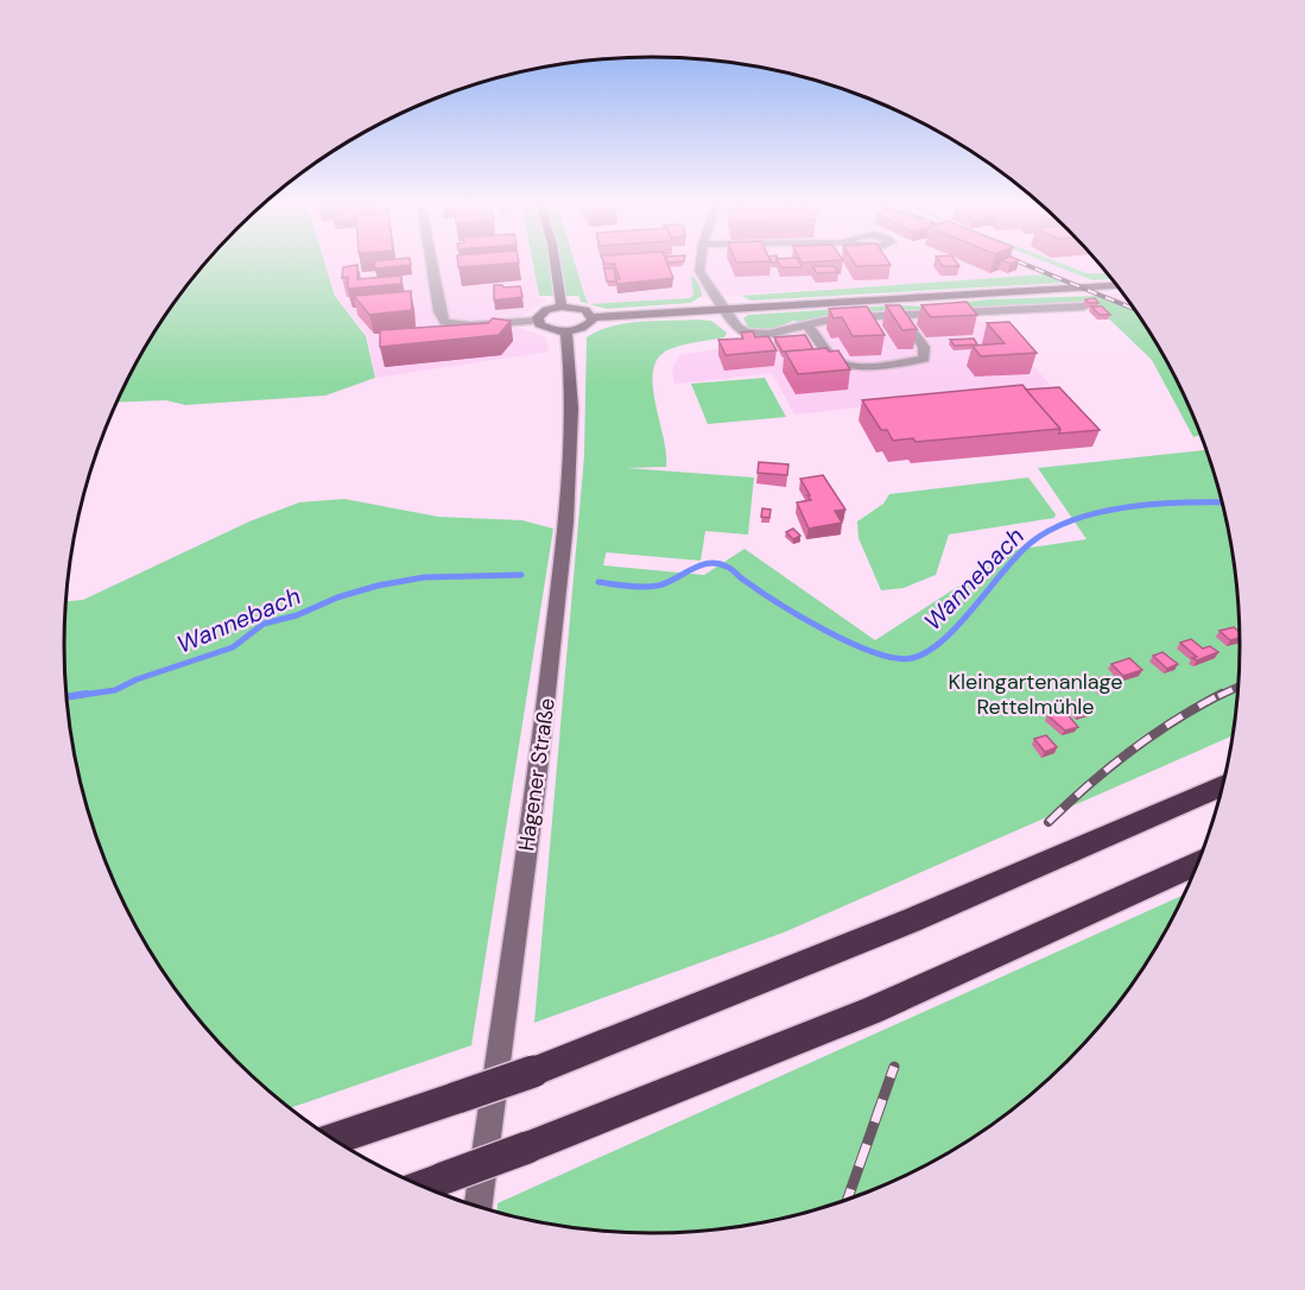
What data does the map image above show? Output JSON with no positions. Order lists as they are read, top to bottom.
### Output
{
  "streets": {
    "main road": ["Hagener Straße"]
  },
  "water": ["Wannebach"],
  "parks": ["Kleingartenanlage Rettelmühle"]
}
